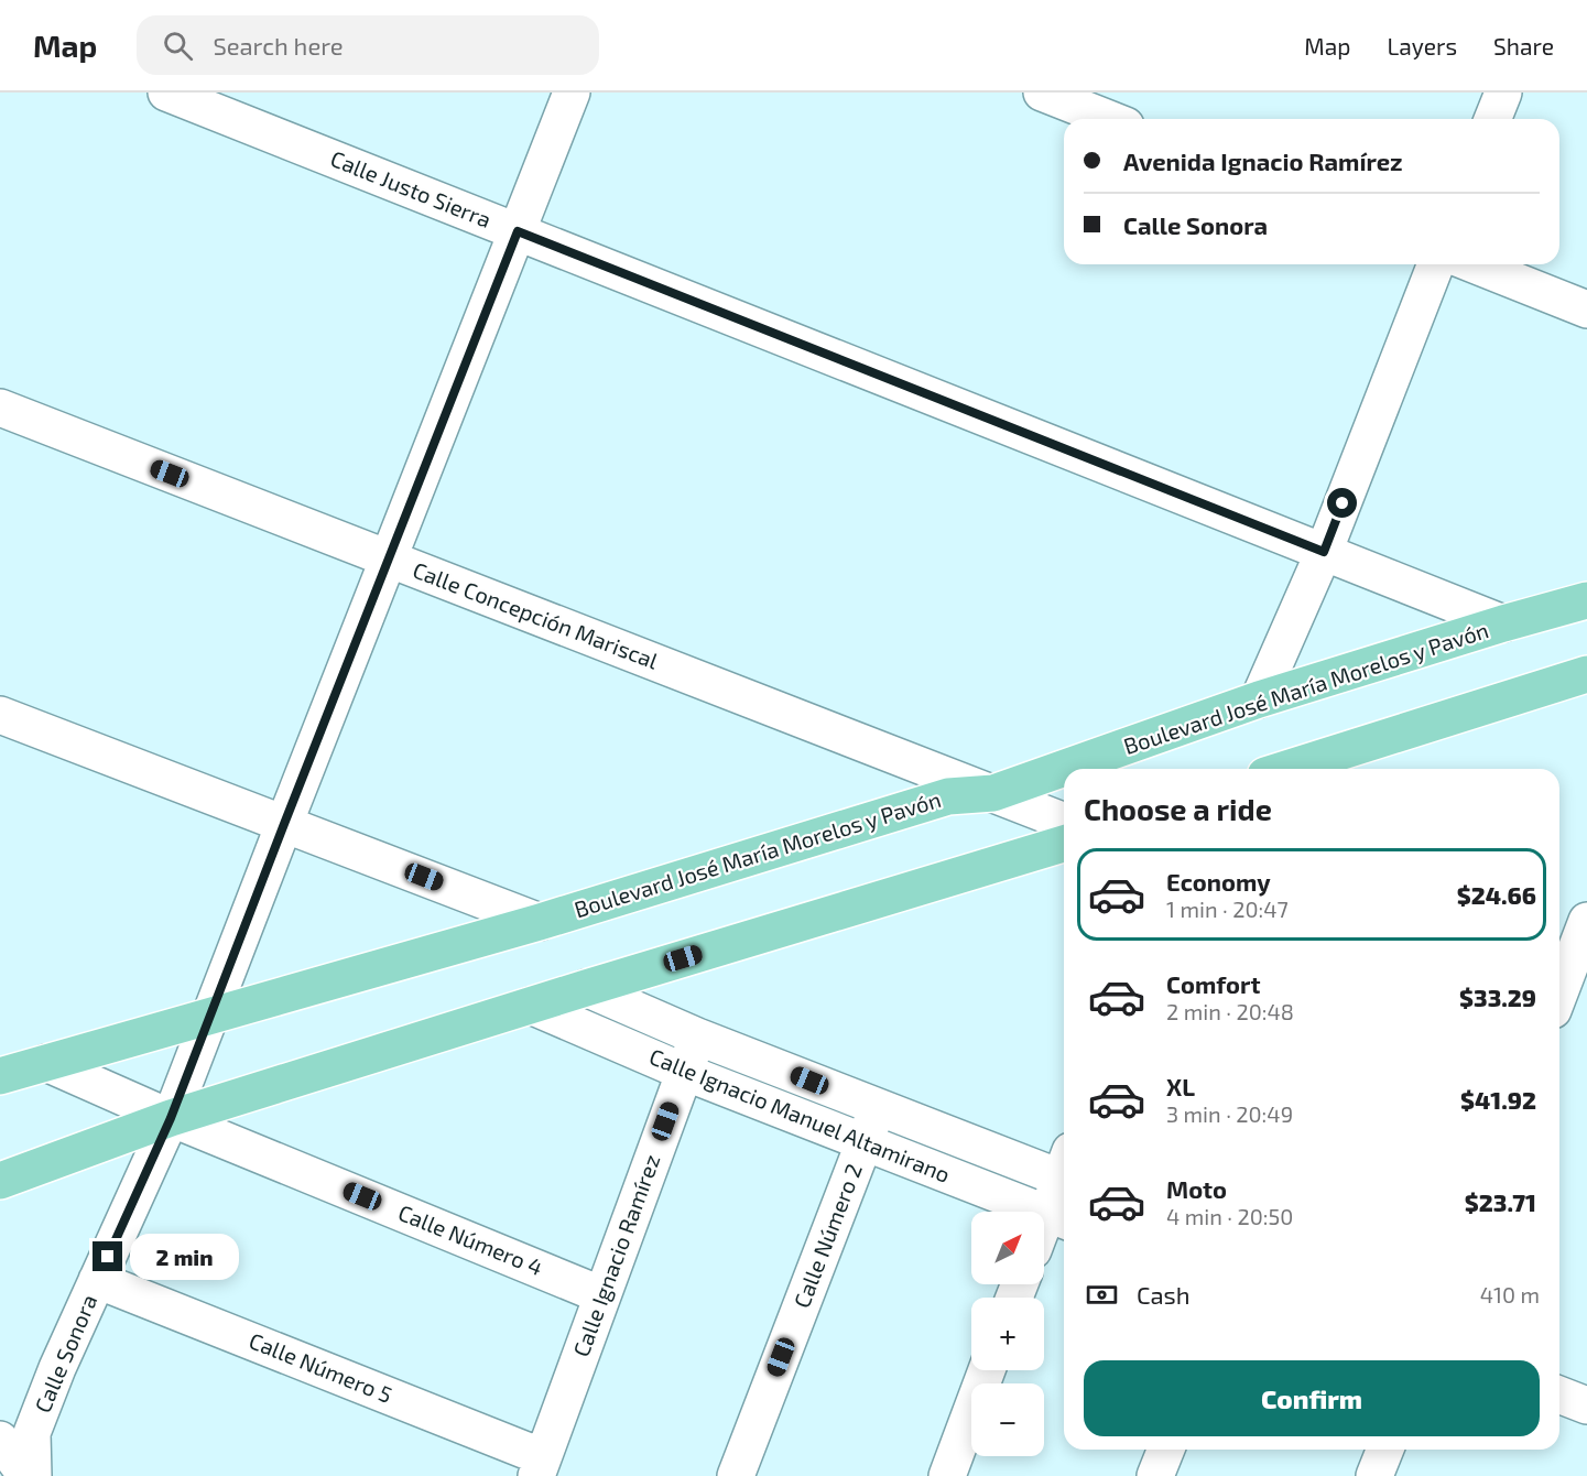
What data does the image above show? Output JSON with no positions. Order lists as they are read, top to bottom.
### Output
{
  "streets": {
    "main road": ["Boulevard José María Morelos y Pavón"],
    "street": [
      "Calle Justo Sierra",
      "Calle Concepción Mariscal",
      "Calle Ignacio Manuel Altamirano",
      "Calle Número 2",
      "Calle Número 4",
      "Calle Ignacio Ramírez",
      "Calle Sonora",
      "Calle Número 5"
    ]
  },
  "crossings": [
    ["Calle Justo Sierra", "Boulevard José María Morelos y Pavón"],
    ["Calle Justo Sierra", "Calle Sonora"],
    ["Calle Concepción Mariscal", "Boulevard José María Morelos y Pavón"],
    ["Calle Concepción Mariscal", "Calle Sonora"],
    ["Boulevard José María Morelos y Pavón", "Calle Número 4"],
    ["Boulevard José María Morelos y Pavón", "Calle Sonora"],
    ["Calle Ignacio Manuel Altamirano", "Calle Número 2"],
    ["Calle Ignacio Manuel Altamirano", "Calle Ignacio Ramírez"],
    ["Calle Número 4", "Calle Ignacio Ramírez"],
    ["Calle Número 4", "Calle Sonora"],
    ["Calle Ignacio Ramírez", "Calle Número 5"],
    ["Calle Sonora", "Calle Número 5"]
  ],
  "north": "top right",
  "page": {
    "header": "Map",
    "search": "Search here",
    "nav": ["Map", "Layers", "Share"],
    "banner": ["Avenida Ignacio Ramírez", "Calle Sonora"],
    "heading": "Choose a ride",
    "list": [
      {
        "name": "Economy",
        "note": "1 min · 20:47",
        "value": "$24.66"
      },
      {
        "name": "Comfort",
        "note": "2 min · 20:48",
        "value": "$33.29"
      },
      {
        "name": "XL",
        "note": "3 min · 20:49",
        "value": "$41.92"
      },
      {
        "name": "Moto",
        "note": "4 min · 20:50",
        "value": "$23.71"
      }
    ],
    "map_buttons": ["+", "−"],
    "bubble": "2 min",
    "pay": ["Cash", "410 m"],
    "buttons": "Confirm"
  }
}
